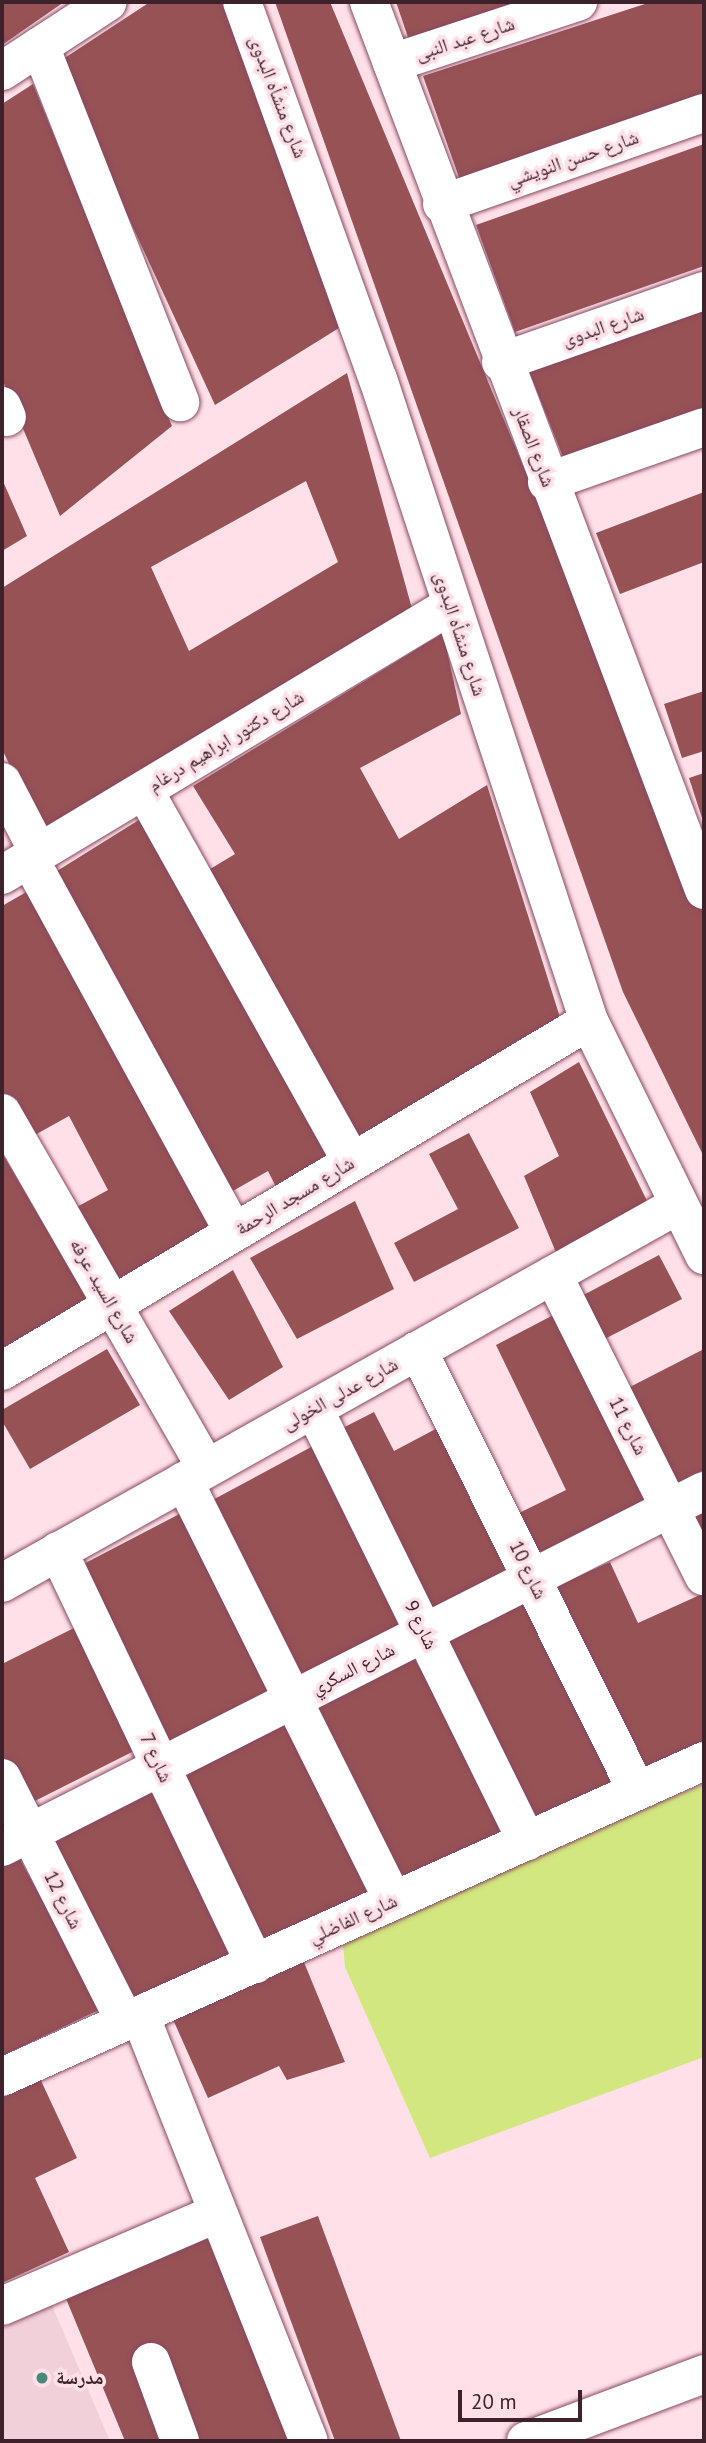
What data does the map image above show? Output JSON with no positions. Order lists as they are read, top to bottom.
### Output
{
  "streets": {
    "street": [
      "شارع عبد النبى",
      "شارع منشأه البدوى",
      "شارع حسن النويشي",
      "شارع البدوى",
      "شارع الصقار",
      "شارع دكتور ابراهيم درغام",
      "شارع مسجد الرحمة",
      "شارع السيد عرفه",
      "شارع عدلى الخولى",
      "شارع 11",
      "شارع 10",
      "شارع 9",
      "شارع السكري",
      "شارع 7",
      "شارع 12",
      "شارع الفاضلي"
    ]
  },
  "crossings": [
    ["شارع عبد النبى", "شارع الصقار"],
    ["شارع منشأه البدوى", "شارع دكتور ابراهيم درغام"],
    ["شارع منشأه البدوى", "شارع مسجد الرحمة"],
    ["شارع منشأه البدوى", "شارع عدلى الخولى"],
    ["شارع حسن النويشي", "شارع الصقار"],
    ["شارع البدوى", "شارع الصقار"],
    ["شارع مسجد الرحمة", "شارع السيد عرفه"],
    ["شارع السيد عرفه", "شارع عدلى الخولى"],
    ["شارع السيد عرفه", "شارع السكري"],
    ["شارع السيد عرفه", "شارع الفاضلي"],
    ["شارع عدلى الخولى", "شارع 11"],
    ["شارع عدلى الخولى", "شارع 10"],
    ["شارع عدلى الخولى", "شارع 9"],
    ["شارع عدلى الخولى", "شارع 7"],
    ["شارع 11", "شارع السكري"],
    ["شارع 10", "شارع السكري"],
    ["شارع 10", "شارع الفاضلي"],
    ["شارع 9", "شارع السكري"],
    ["شارع 9", "شارع الفاضلي"],
    ["شارع السكري", "شارع 7"],
    ["شارع السكري", "شارع 12"],
    ["شارع 7", "شارع الفاضلي"],
    ["شارع 12", "شارع الفاضلي"]
  ],
  "places": ["مدرسة"],
  "scale_bar": "20 m"
}
